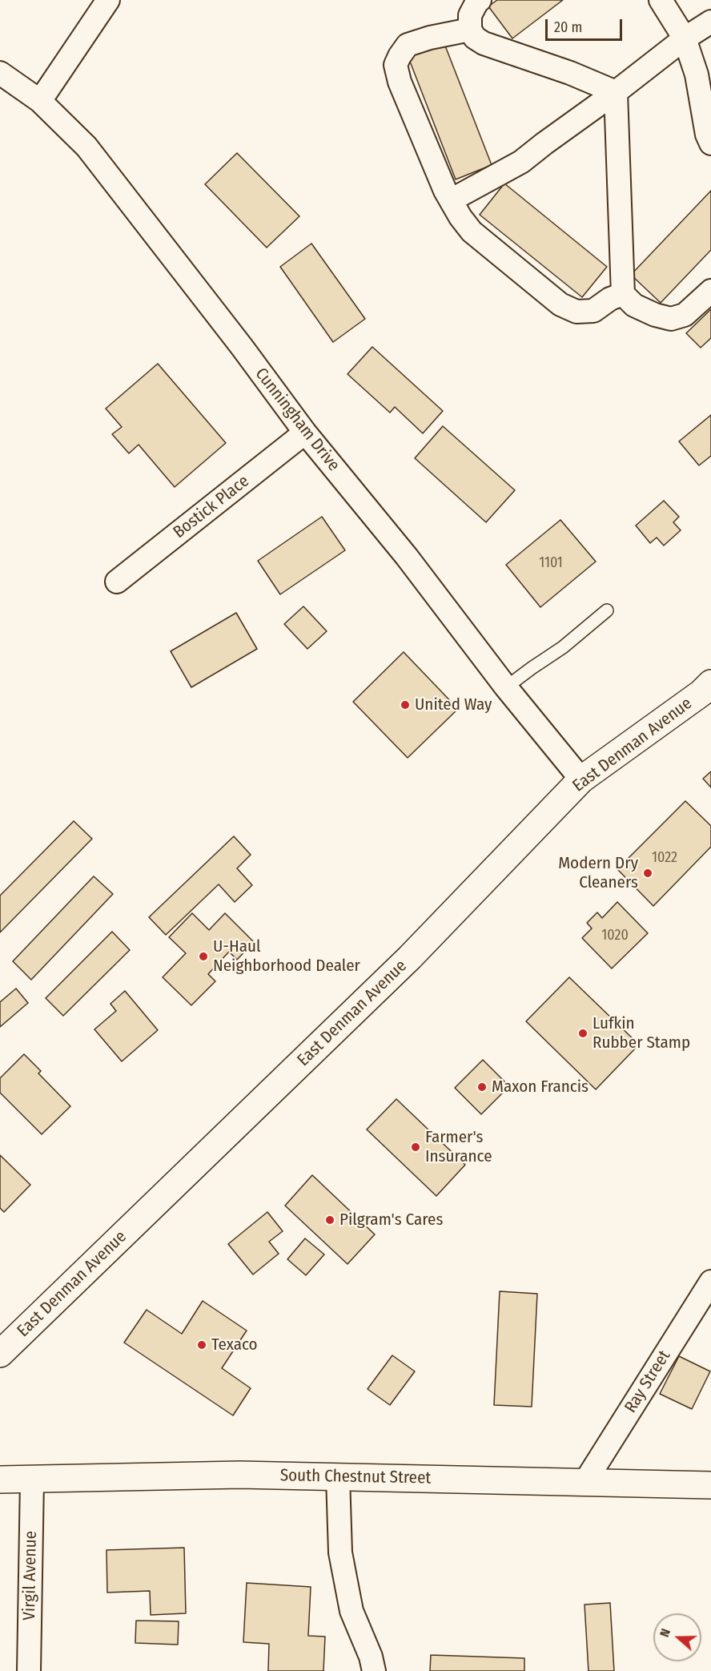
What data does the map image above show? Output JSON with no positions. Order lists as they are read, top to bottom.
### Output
{
  "streets": {
    "main road": ["East Denman Avenue", "South Chestnut Street"],
    "street": [
      "Cunningham Drive",
      "Bostick Place",
      "Ray Street",
      "Virgil Avenue"
    ]
  },
  "crossings": [
    ["Cunningham Drive", "Bostick Place"],
    ["Cunningham Drive", "East Denman Avenue"],
    ["Ray Street", "South Chestnut Street"],
    ["South Chestnut Street", "Virgil Avenue"]
  ],
  "places": [
    "United Way",
    "Modern Dry Cleaners",
    "U-Haul Neighborhood Dealer",
    "Lufkin Rubber Stamp",
    "Maxon Francis",
    "Farmer's Insurance",
    "Pilgram's Cares",
    "Texaco"
  ],
  "house_numbers": ["1101", "1022", "1020"],
  "scale_bar": "20 m",
  "north": "left"
}
